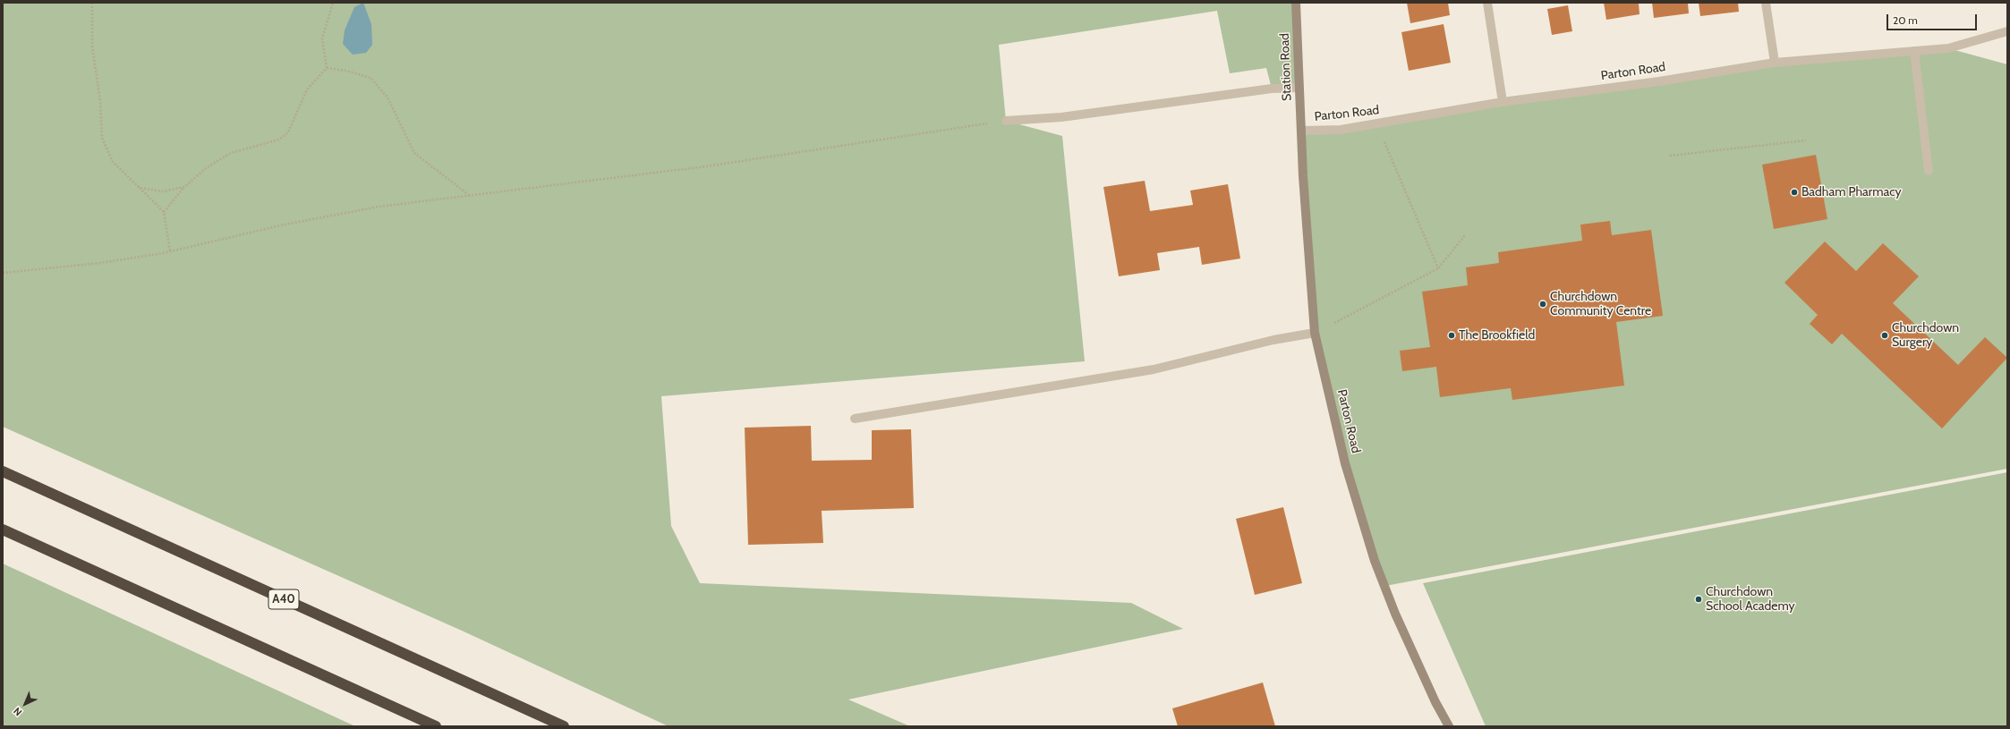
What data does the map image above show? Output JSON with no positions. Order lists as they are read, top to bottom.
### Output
{
  "streets": {
    "highway": ["A40"],
    "street": ["Station Road", "Parton Road"]
  },
  "crossings": [
    ["Station Road", "Parton Road"]
  ],
  "places": [
    "Badham Pharmacy",
    "Churchdown Community Centre",
    "The Brookfield",
    "Churchdown Surgery",
    "Churchdown School Academy"
  ],
  "scale_bar": "20 m",
  "north": "bottom left"
}
